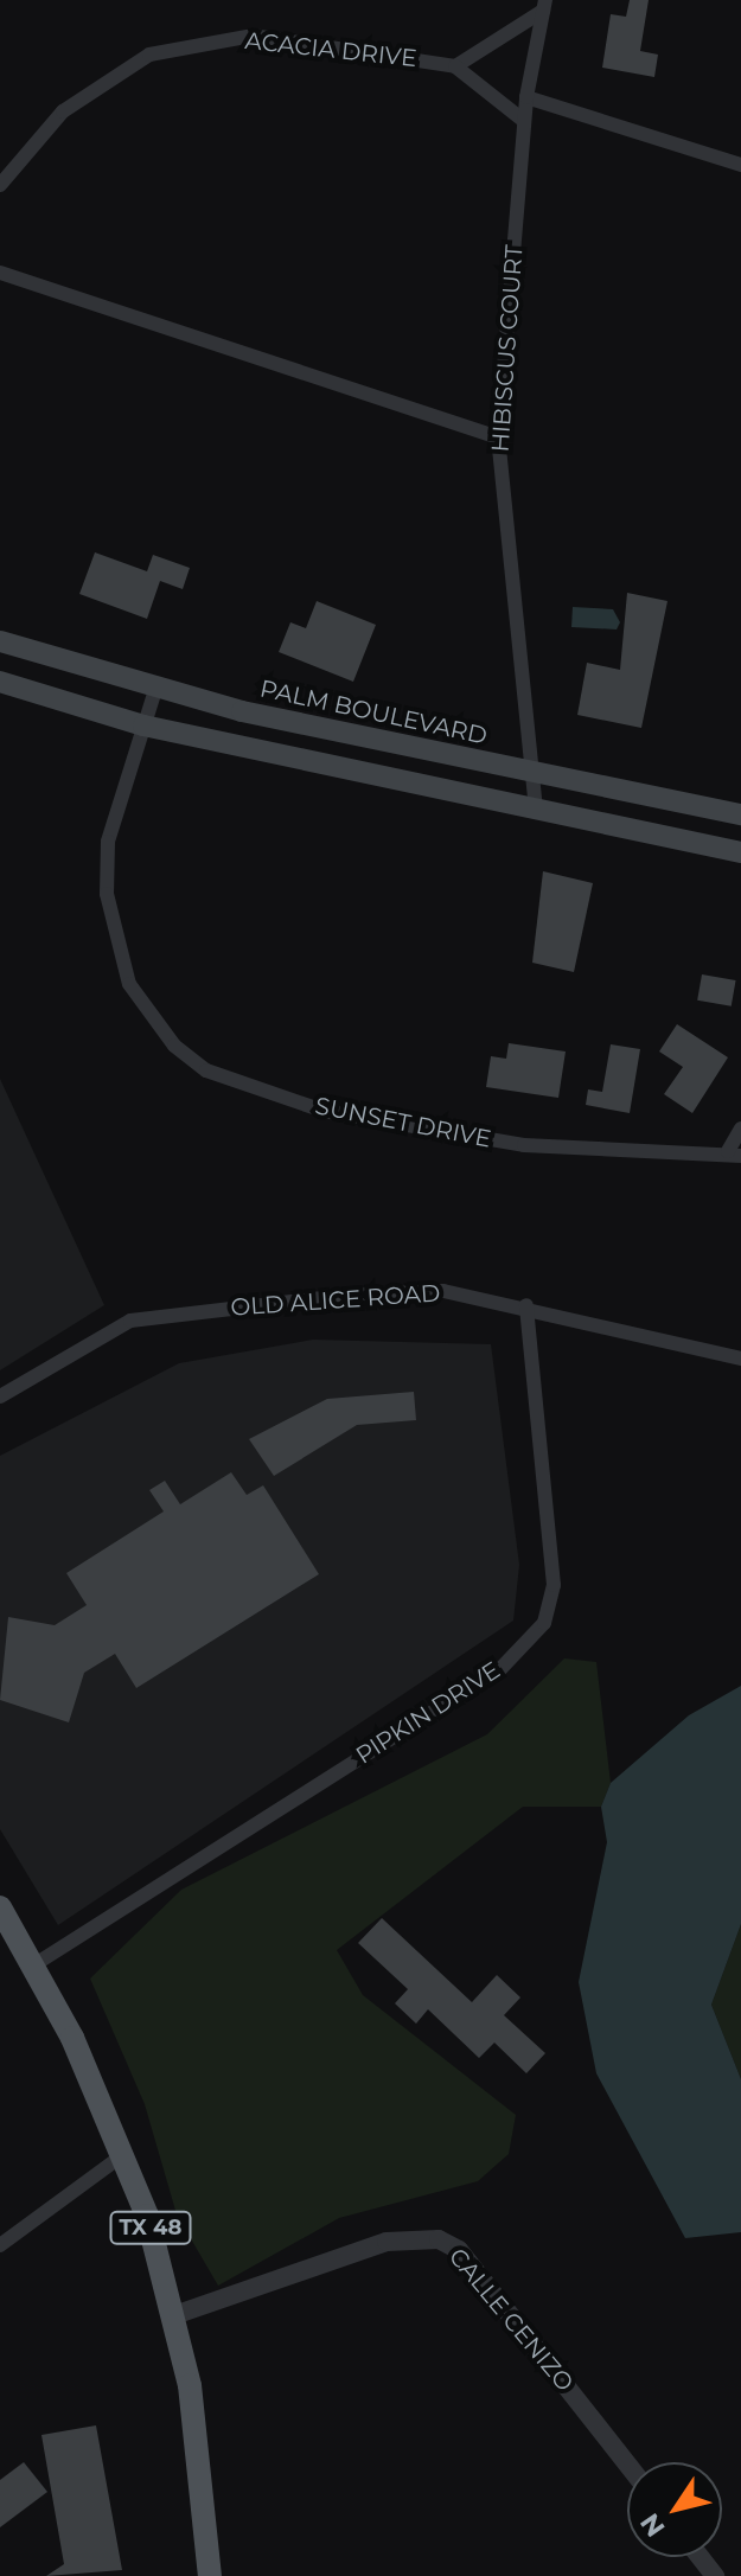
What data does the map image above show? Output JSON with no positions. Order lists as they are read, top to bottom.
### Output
{
  "streets": {
    "main road": ["PALM BOULEVARD", "TX 48"],
    "street": [
      "ACACIA DRIVE",
      "HIBISCUS COURT",
      "SUNSET DRIVE",
      "OLD ALICE ROAD",
      "PIPKIN DRIVE",
      "CALLE CENIZO"
    ]
  },
  "crossings": [
    ["ACACIA DRIVE", "HIBISCUS COURT"],
    ["HIBISCUS COURT", "PALM BOULEVARD"],
    ["PALM BOULEVARD", "SUNSET DRIVE"],
    ["OLD ALICE ROAD", "PIPKIN DRIVE"],
    ["PIPKIN DRIVE", "TX 48"],
    ["TX 48", "CALLE CENIZO"]
  ],
  "north": "bottom left"
}
